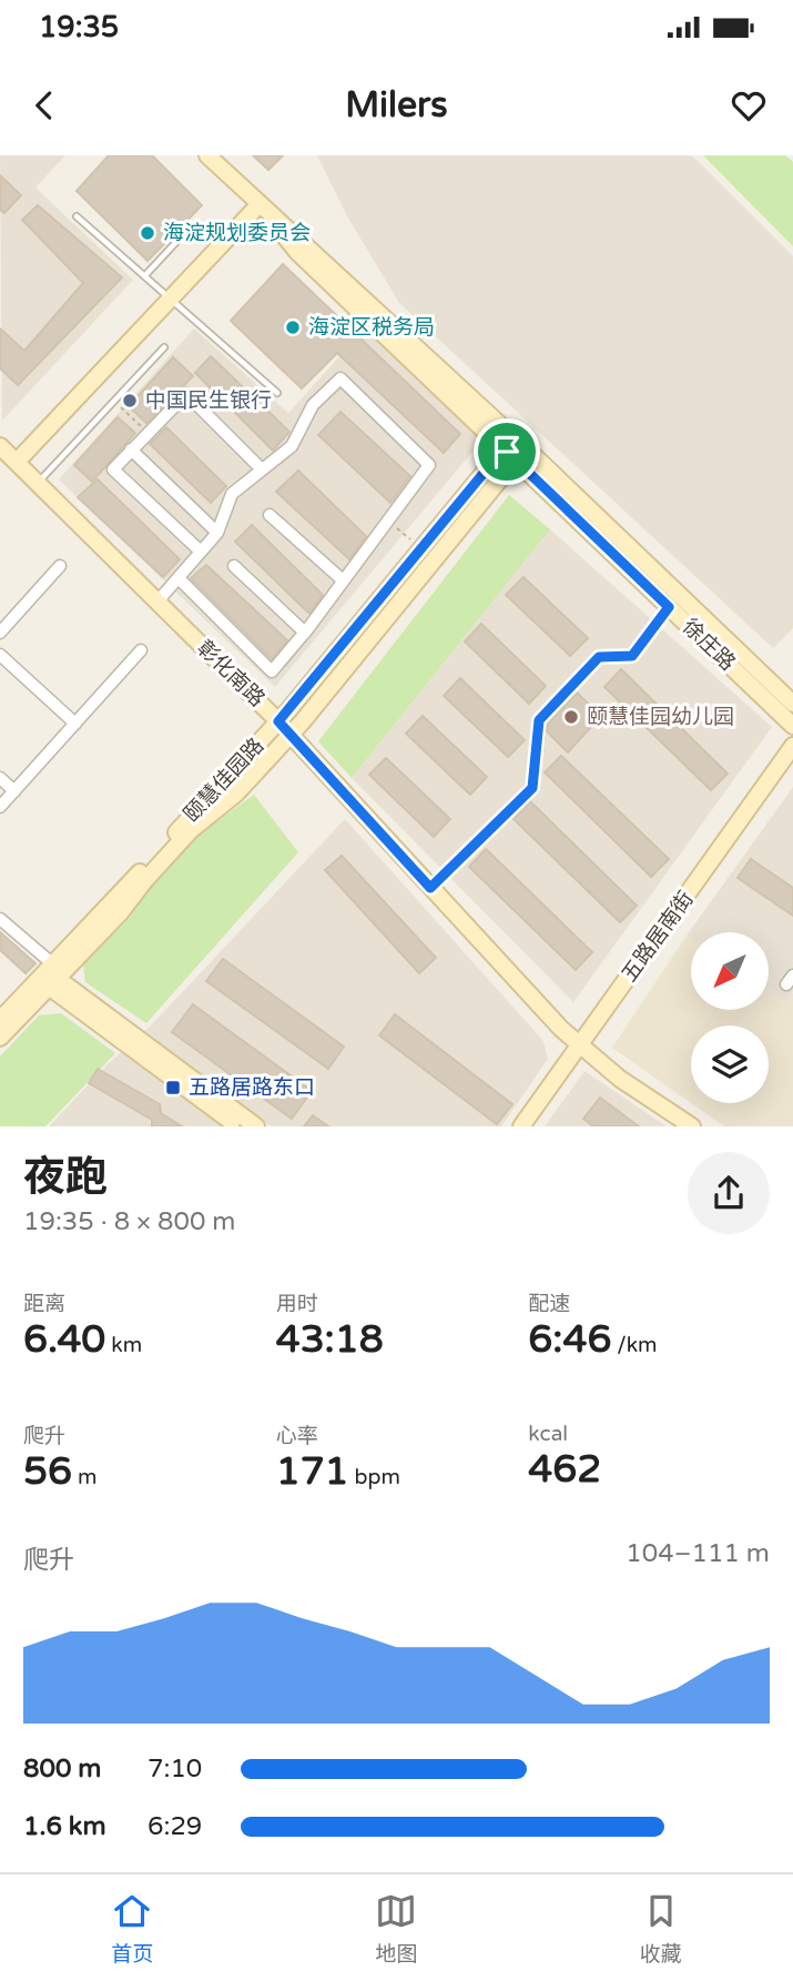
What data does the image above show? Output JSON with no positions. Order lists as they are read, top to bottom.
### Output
{
  "streets": {
    "street": [
      "徐庄路",
      "彰化南路",
      "颐慧佳园路",
      "五路居南街"
    ]
  },
  "crossings": [
    ["徐庄路", "颐慧佳园路"],
    ["彰化南路", "颐慧佳园路"],
    ["彰化南路", "五路居南街"]
  ],
  "places": {
    "other": [
      "海淀规划委员会",
      "海淀区税务局",
      "中国民生银行",
      "颐慧佳园幼儿园"
    ],
    "transit": ["五路居路东口"]
  },
  "north": "bottom left",
  "page": {
    "status": "19:35",
    "header": "Milers",
    "heading": ["夜跑", "19:35 · 8 × 800 m"],
    "stats": [
      ["距离", "6.40 km"],
      ["用时", "43:18"],
      ["配速", "6:46 /km"],
      ["爬升", "56 m"],
      ["心率", "171 bpm"],
      ["kcal", "462"]
    ],
    "chart": ["爬升", "104–111 m"],
    "list": [
      {
        "name": "800 m",
        "note": "7:10"
      },
      {
        "name": "1.6 km",
        "note": "6:29"
      }
    ],
    "tabs": ["首页", "地图", "收藏"]
  }
}
